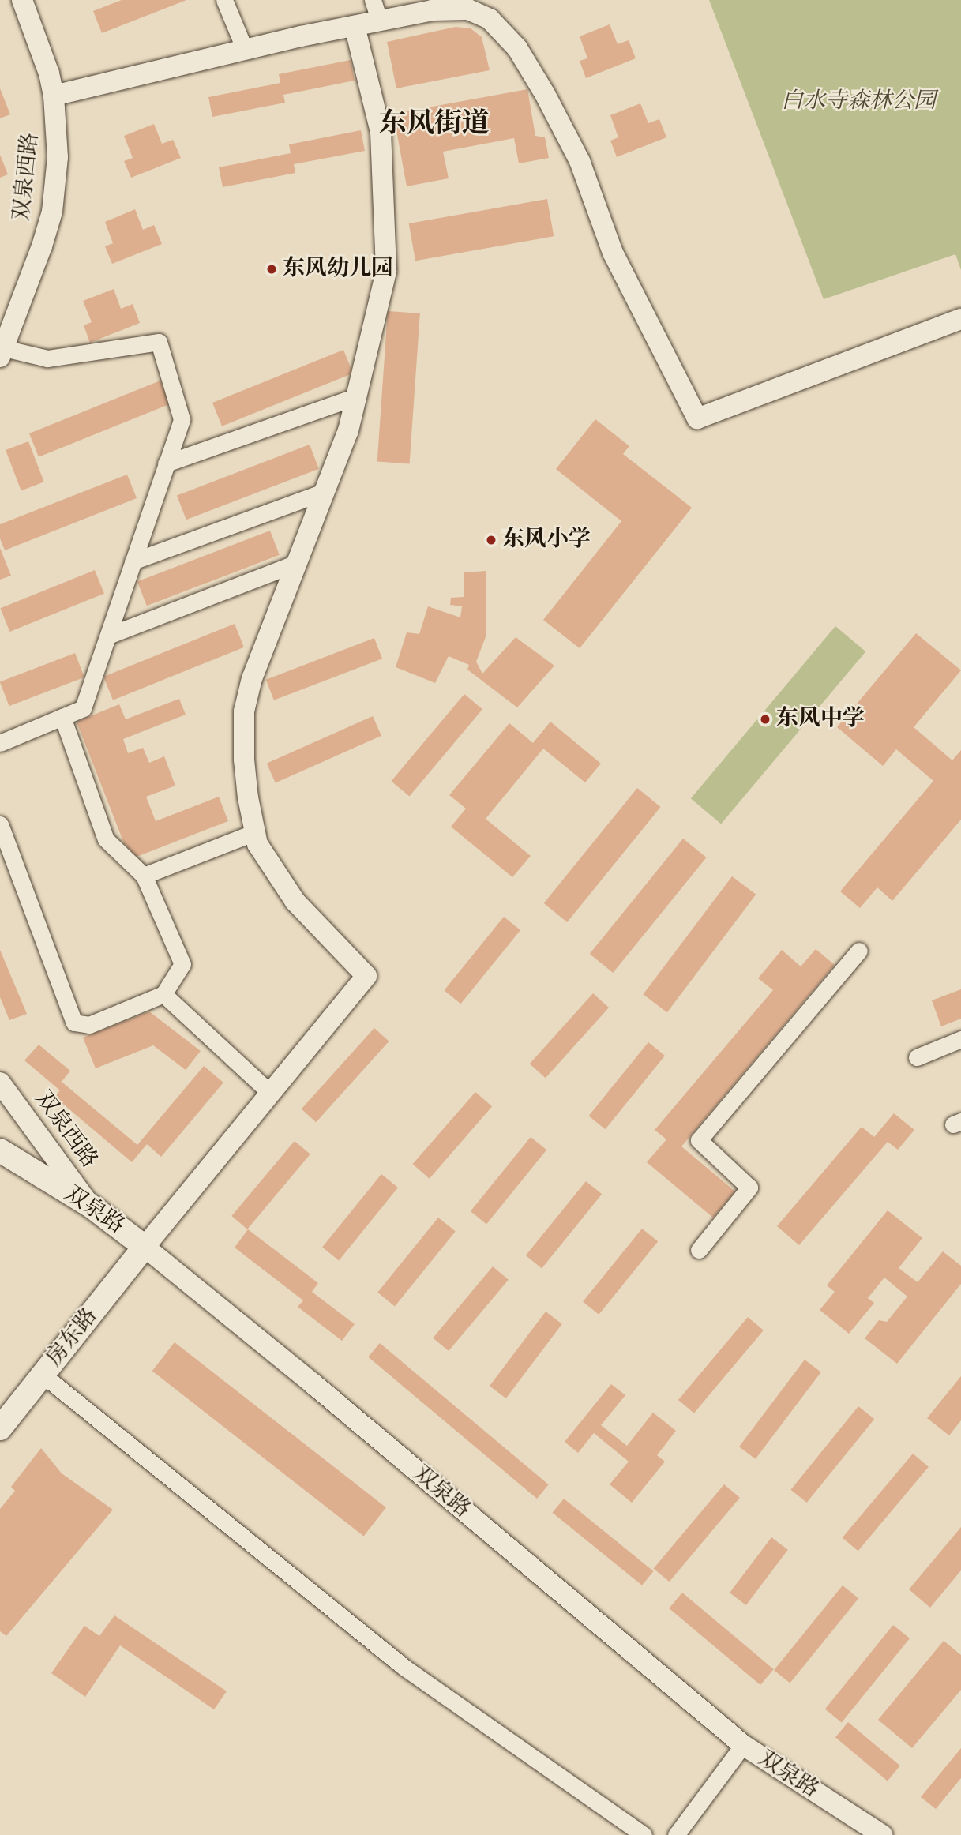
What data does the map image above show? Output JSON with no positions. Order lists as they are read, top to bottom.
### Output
{
  "streets": {
    "main road": ["双泉路", "房东路"],
    "street": ["双泉西路"]
  },
  "crossings": [
    ["双泉西路", "双泉路"],
    ["双泉路", "房东路"]
  ],
  "districts": ["东风街道"],
  "parks": ["白水寺森林公园"],
  "places": ["东风幼儿园", "东风小学", "东风中学"]
}
